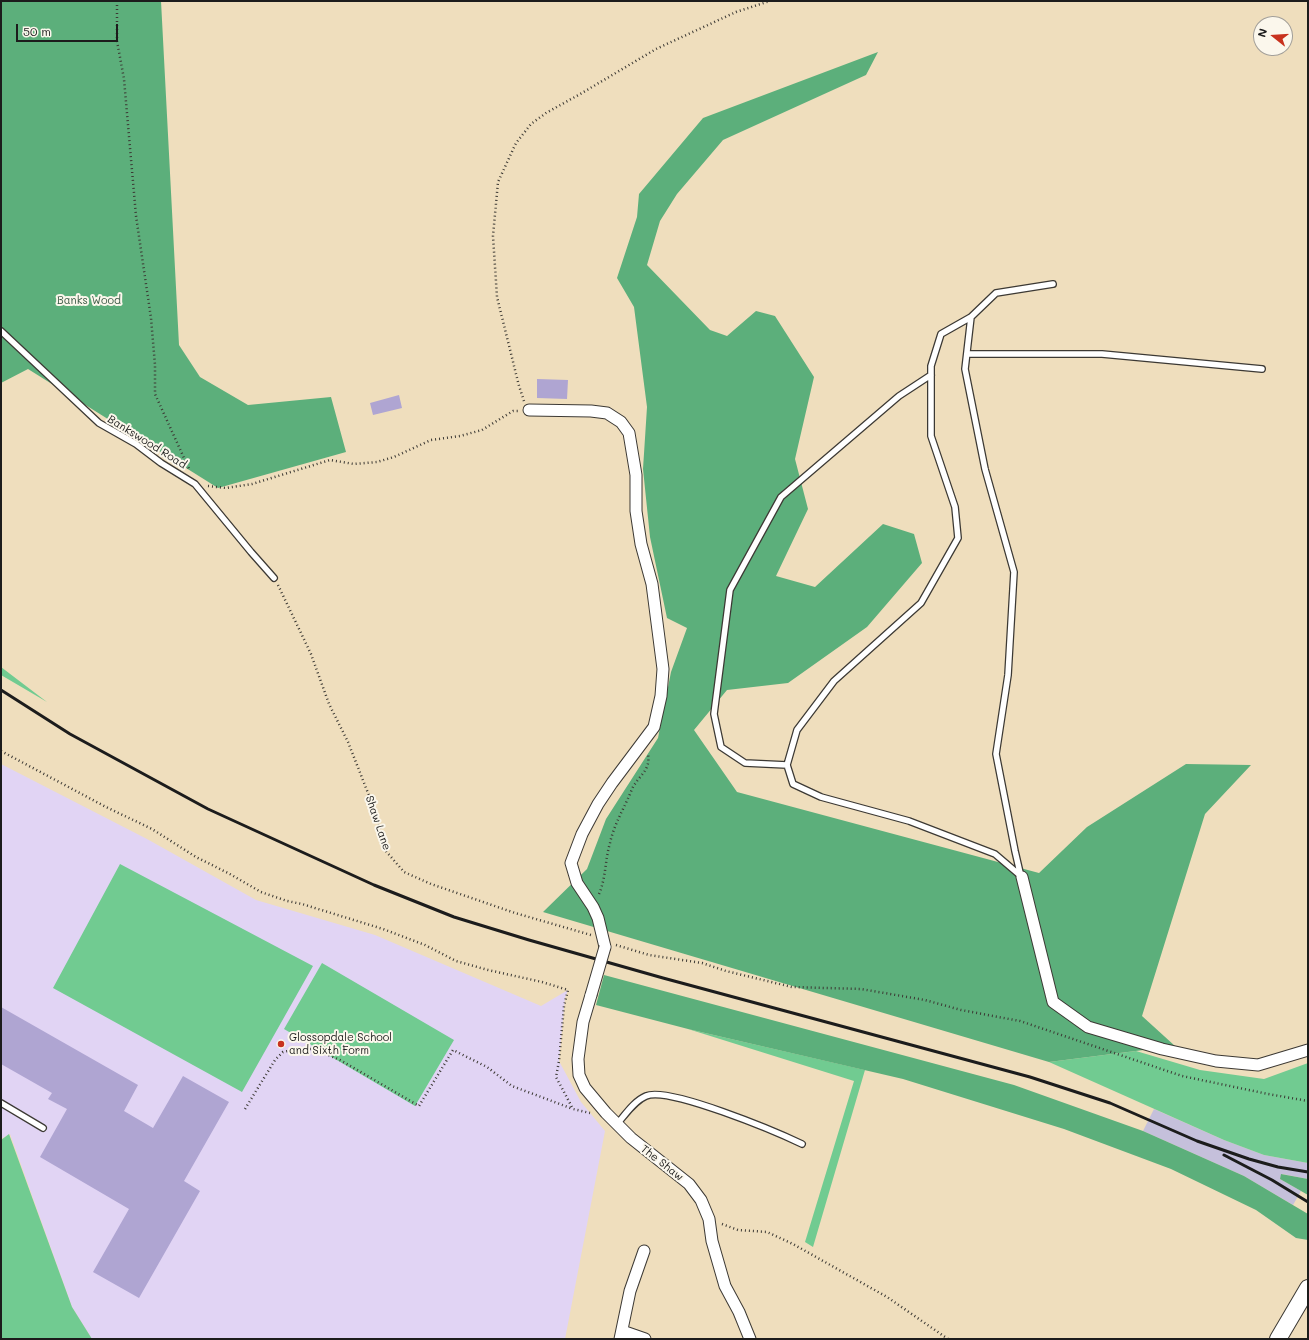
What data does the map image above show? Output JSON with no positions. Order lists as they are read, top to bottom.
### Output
{
  "streets": {
    "street": ["The Shaw"],
    "lane": ["Bankswood Road"],
    "path": ["Shaw Lane"]
  },
  "crossings": [
    ["Bankswood Road", "Shaw Lane"],
    ["Shaw Lane", "The Shaw"]
  ],
  "parks": ["Banks Wood"],
  "places": ["Glossopdale School and Sixth Form"],
  "scale_bar": "50 m",
  "north": "left"
}
